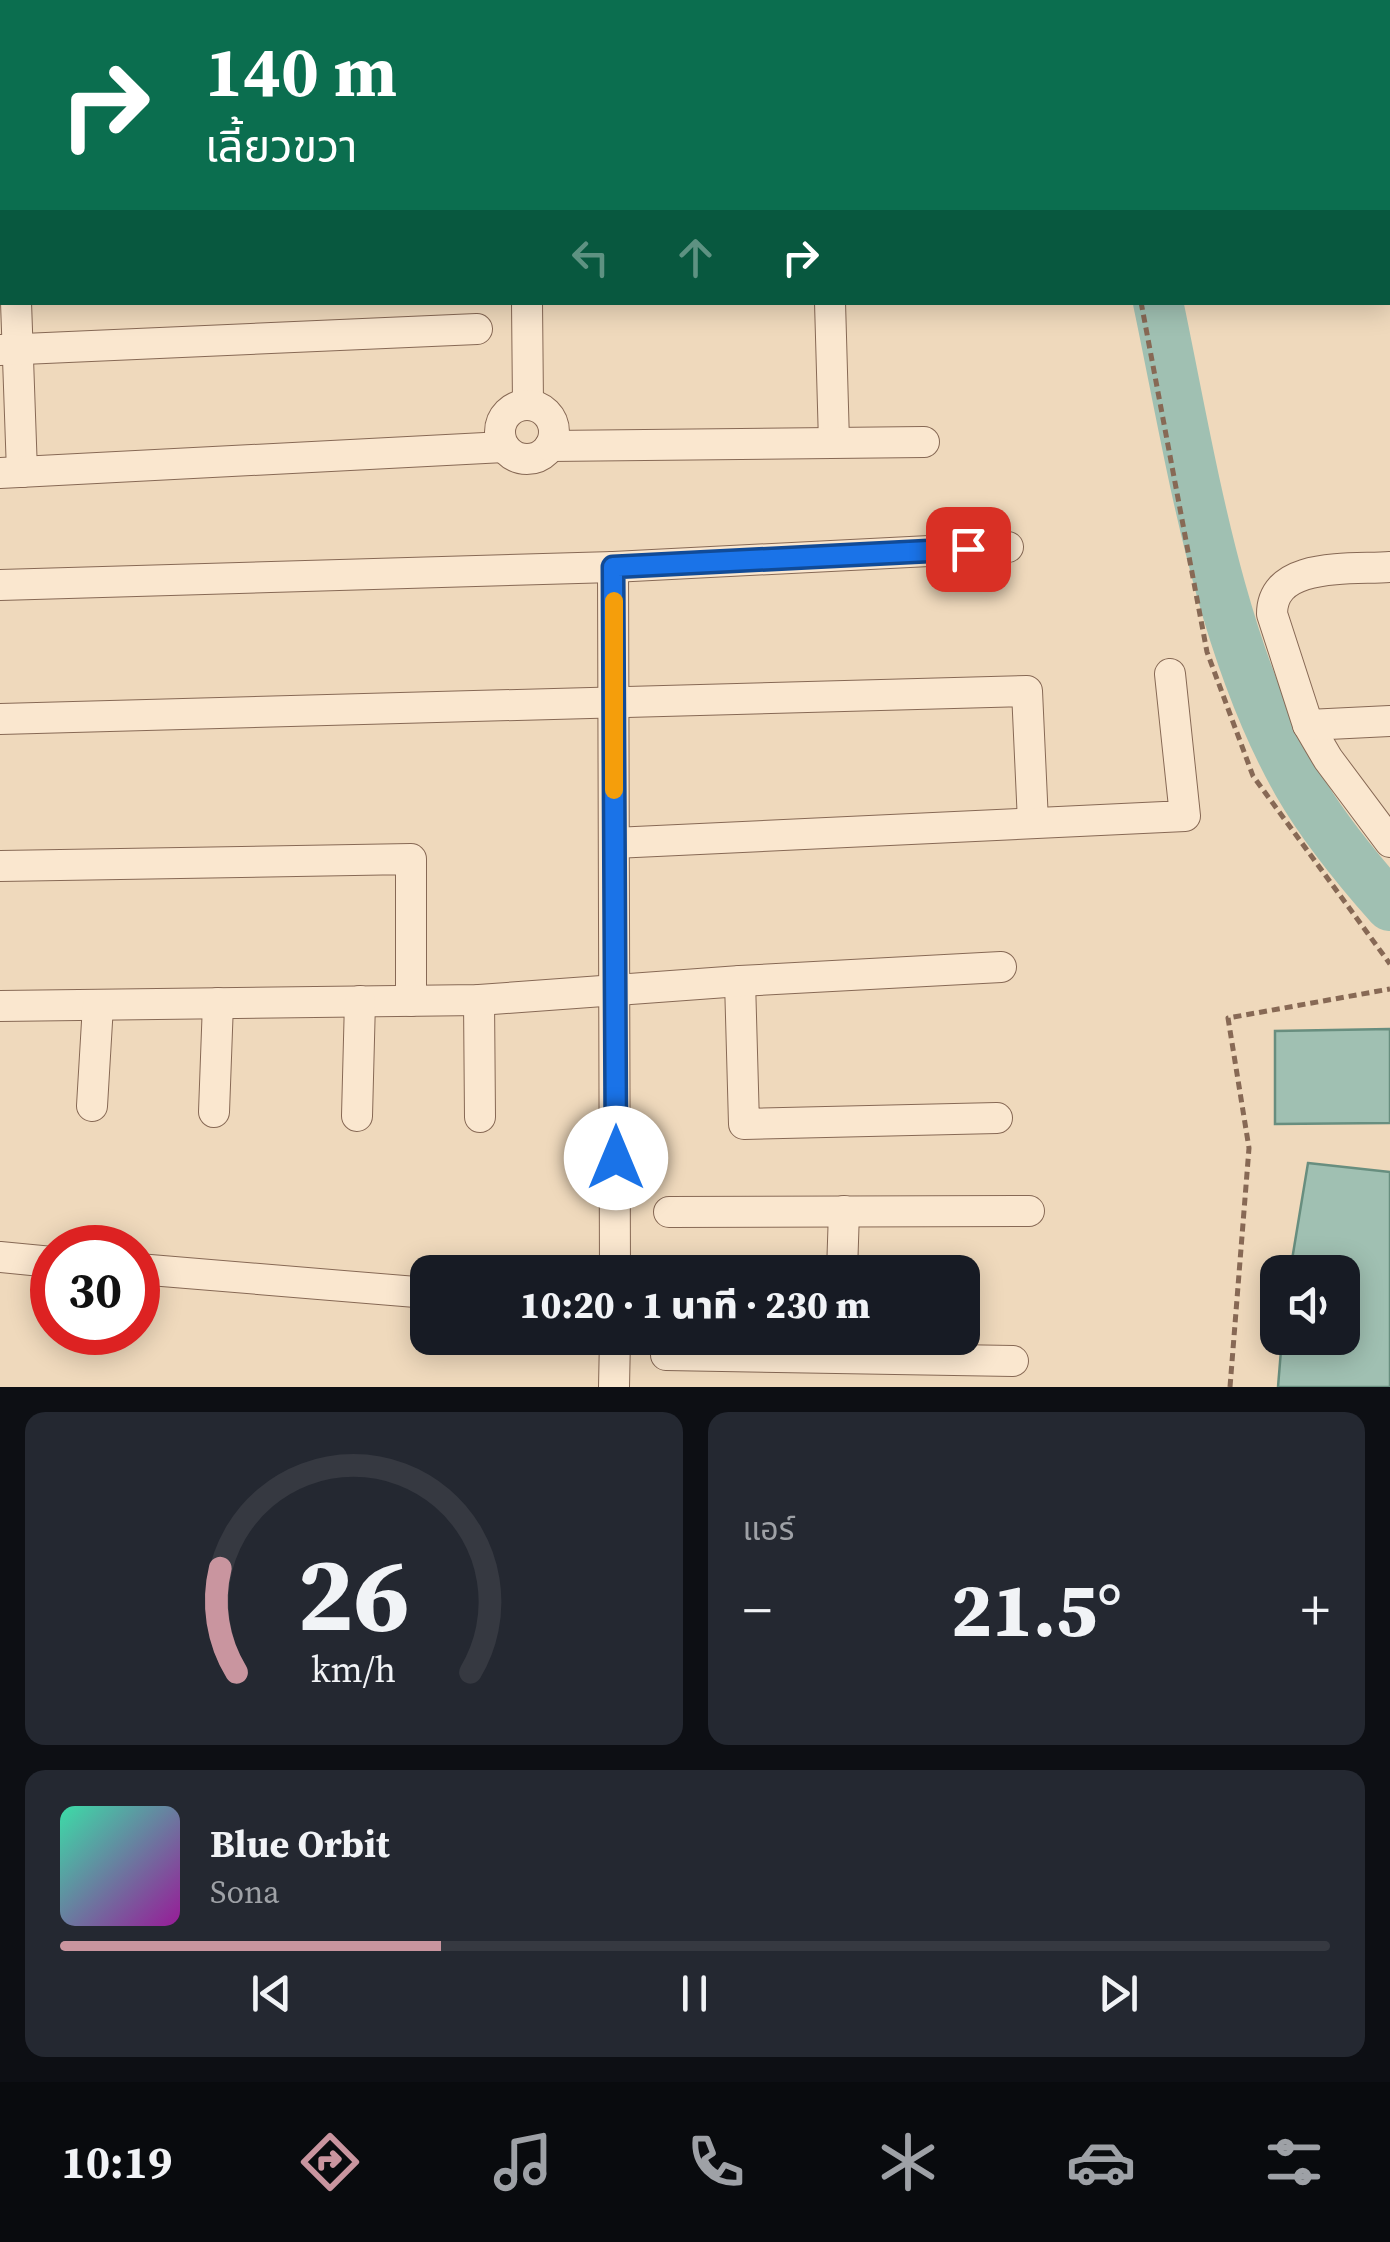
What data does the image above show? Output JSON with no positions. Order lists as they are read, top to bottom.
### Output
{
  "page": {
    "turn": ["140 m", "เลี้ยวขวา"],
    "limit": "30",
    "trip": "10:20 · 1 นาที · 230 m",
    "tile": "แอร์",
    "heat": ["−", "21.5°", "+"],
    "song": ["Blue Orbit", "Sona"],
    "tabs": "10:19",
    "gauge": ["26", "km/h"]
  }
}
